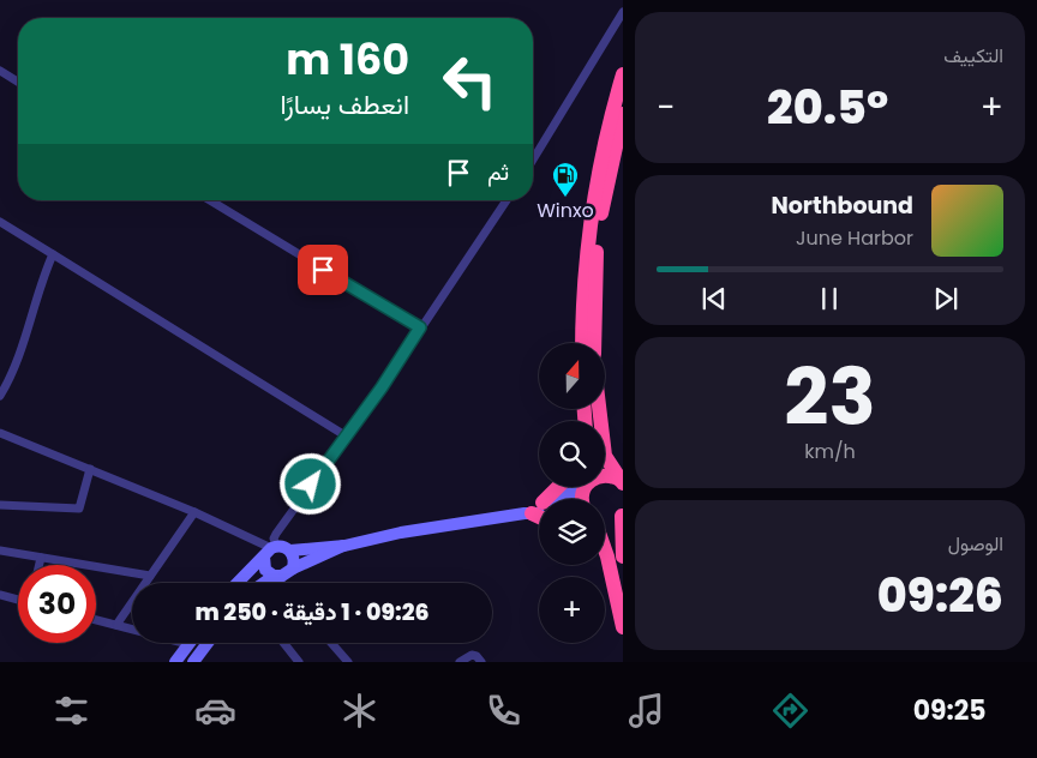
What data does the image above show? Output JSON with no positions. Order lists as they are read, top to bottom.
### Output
{
  "places": {
    "fuel station": ["Winxo"]
  },
  "north": "top",
  "page": {
    "tile": [
      "التكييف",
      ["23", "km/h"],
      ["الوصول", "09:26"]
    ],
    "turn": ["160 m", "انعطف يسارًا"],
    "heat": ["−", "20.5°", "+"],
    "then": "ثم",
    "song": ["Northbound", "June Harbor"],
    "map_buttons": "+",
    "limit": "30",
    "trip": "09:26 · 1 دقيقة · 250 m",
    "tabs": "09:25"
  }
}
